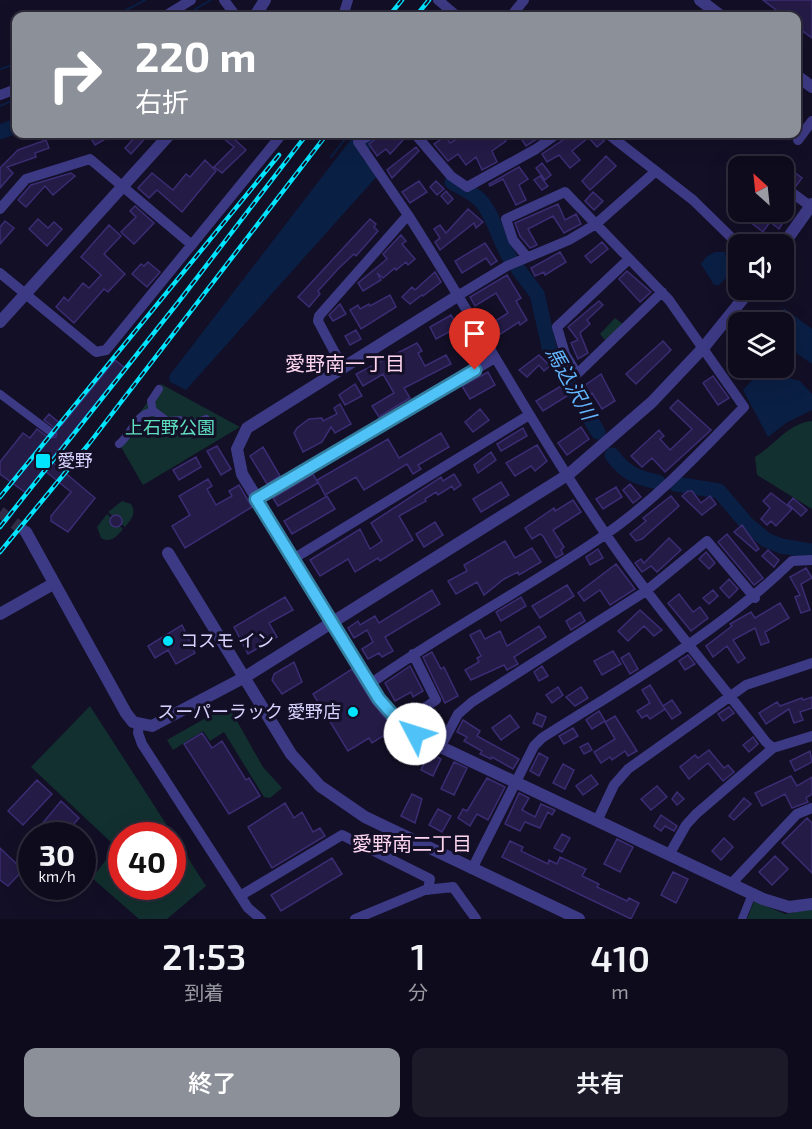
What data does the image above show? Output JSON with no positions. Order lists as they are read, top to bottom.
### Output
{
  "districts": ["愛野南一丁目", "愛野南二丁目"],
  "water": ["馬込沢川"],
  "parks": ["上石野公園"],
  "places": {
    "transit": ["愛野"],
    "other": ["コスモ イン", "スーパーラック 愛野店"]
  },
  "north": "top left",
  "page": {
    "turn": ["220 m", "右折"],
    "speed": "30 km/h",
    "limit": "40",
    "eta": [
      "21:53",
      "到着",
      "1",
      "分",
      "410",
      "m"
    ],
    "buttons": ["終了", "共有"]
  }
}
